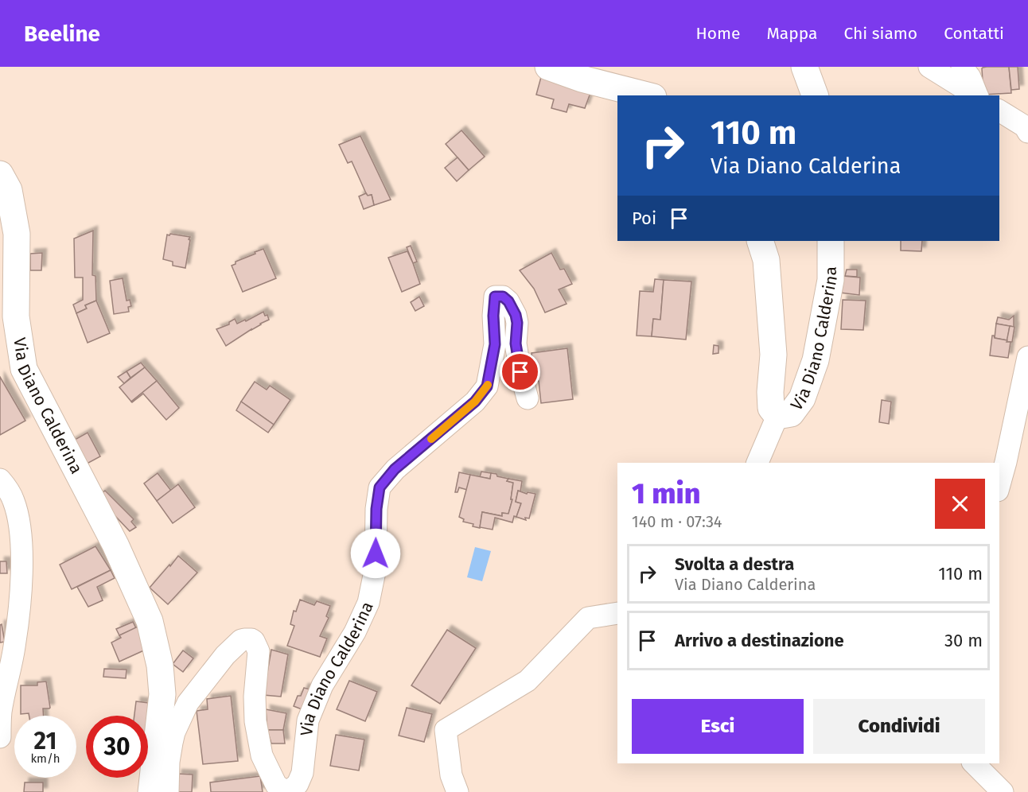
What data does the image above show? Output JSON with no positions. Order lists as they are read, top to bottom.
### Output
{
  "streets": {
    "main road": ["Via Diano Calderina"]
  },
  "page": {
    "header": "Beeline",
    "nav": [
      "Home",
      "Mappa",
      "Chi siamo",
      "Contatti"
    ],
    "turn": ["110 m", "Via Diano Calderina"],
    "then": "Poi",
    "heading": ["1 min", "140 m · 07:34"],
    "list": [
      {
        "name": "Svolta a destra",
        "note": "Via Diano Calderina",
        "value": "110 m"
      },
      {
        "name": "Arrivo a destinazione",
        "value": "30 m"
      }
    ],
    "buttons": ["Esci", "Condividi"],
    "speed": "21 km/h",
    "limit": "30"
  }
}
